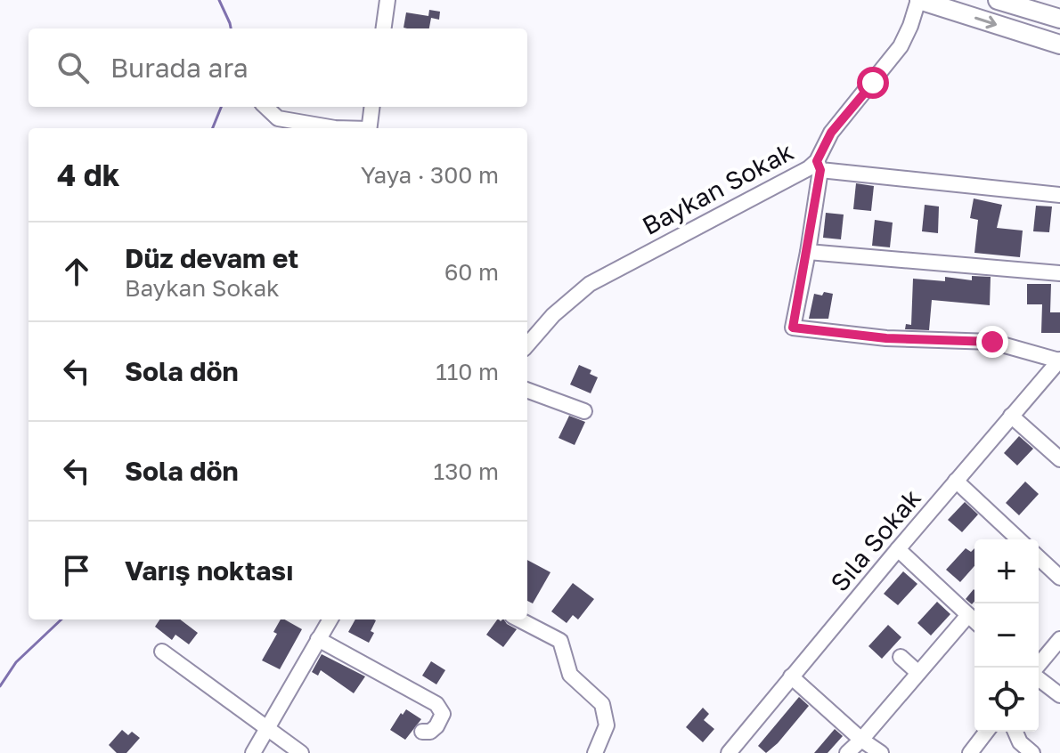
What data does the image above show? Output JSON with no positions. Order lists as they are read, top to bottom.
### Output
{
  "streets": {
    "street": ["Baykan Sokak", "Sıla Sokak"]
  },
  "page": {
    "search": "Burada ara",
    "heading": ["4 dk", "Yaya · 300 m"],
    "list": [
      ["Düz devam et", "Baykan Sokak", "60 m"],
      ["Sola dön", "110 m"],
      ["Sola dön", "130 m"],
      "Varış noktası"
    ],
    "map_buttons": ["+", "−"]
  }
}
